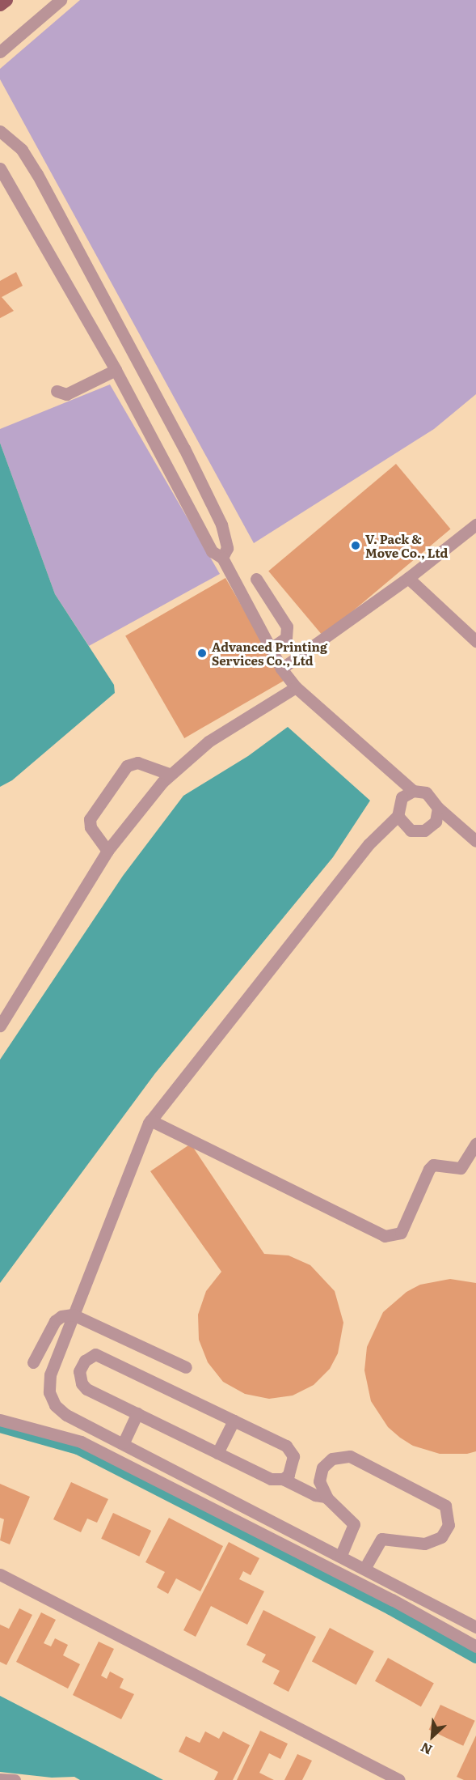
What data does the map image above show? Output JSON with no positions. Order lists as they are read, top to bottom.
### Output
{
  "places": ["V. Pack & Move Co., Ltd", "Advanced Printing Services Co., Ltd"],
  "north": "bottom left"
}
